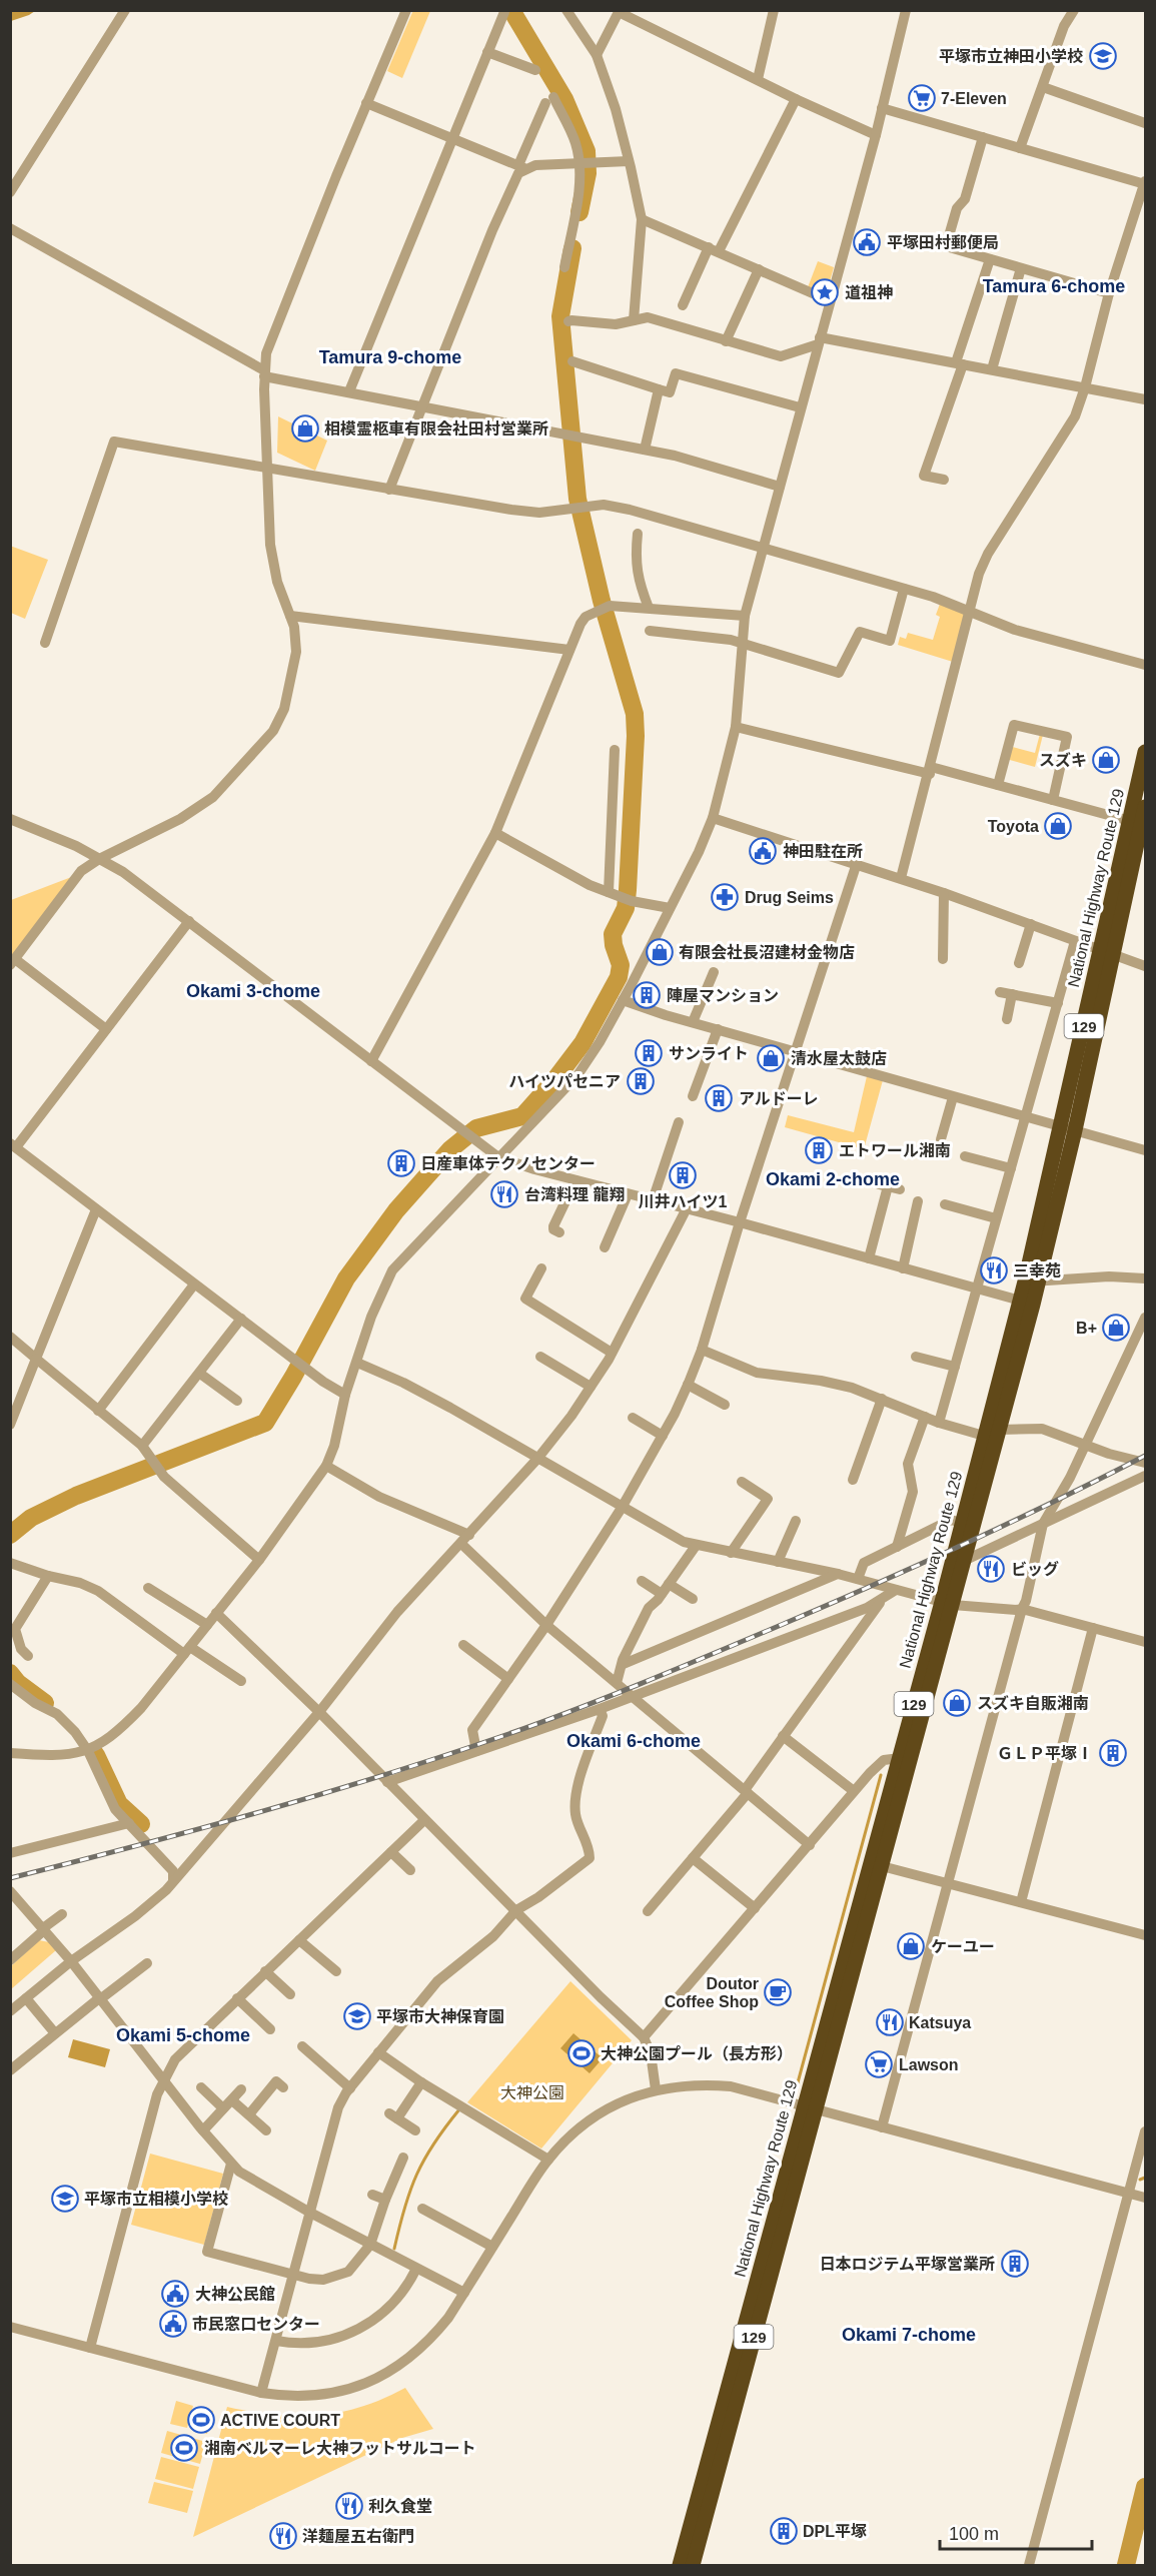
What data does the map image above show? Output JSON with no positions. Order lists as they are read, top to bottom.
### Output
{
  "streets": {
    "highway": ["National Highway Route 129", "129"]
  },
  "districts": [
    "Tamura 6-chome",
    "Tamura 9-chome",
    "Okami 3-chome",
    "Okami 2-chome",
    "Okami 6-chome",
    "Okami 5-chome",
    "Okami 7-chome"
  ],
  "parks": ["大神公園"],
  "places": {
    "school or university": ["平塚市立神田小学校", "平塚市大神保育園", "平塚市立相模小学校"],
    "supermarket": ["7-Eleven", "Lawson"],
    "public building": [
      "平塚田村郵便局",
      "神田駐在所",
      "大神公民館",
      "市民窓口センター"
    ],
    "place": ["道祖神"],
    "shop": [
      "相模霊柩車有限会社田村営業所",
      "スズキ",
      "Toyota",
      "有限会社長沼建材金物店",
      "清水屋太鼓店",
      "B+",
      "スズキ自販湘南",
      "ケーユー"
    ],
    "pharmacy": ["Drug Seims"],
    "building": [
      "陣屋マンション",
      "サンライト",
      "ハイツパセニア",
      "アルドーレ",
      "エトワール湘南",
      "日産車体テクノセンター",
      "川井ハイツ1",
      "ＧＬＰ平塚Ⅰ",
      "日本ロジテム平塚営業所",
      "DPL平塚"
    ],
    "restaurant": [
      "台湾料理 龍翔",
      "三幸苑",
      "ビッグ",
      "Katsuya",
      "利久食堂",
      "洋麺屋五右衛門"
    ],
    "cafe": ["Doutor Coffee Shop"],
    "sports": ["大神公園プール（長方形）", "ACTIVE COURT", "湘南ベルマーレ大神フットサルコート"]
  },
  "scale_bar": "100 m"
}
